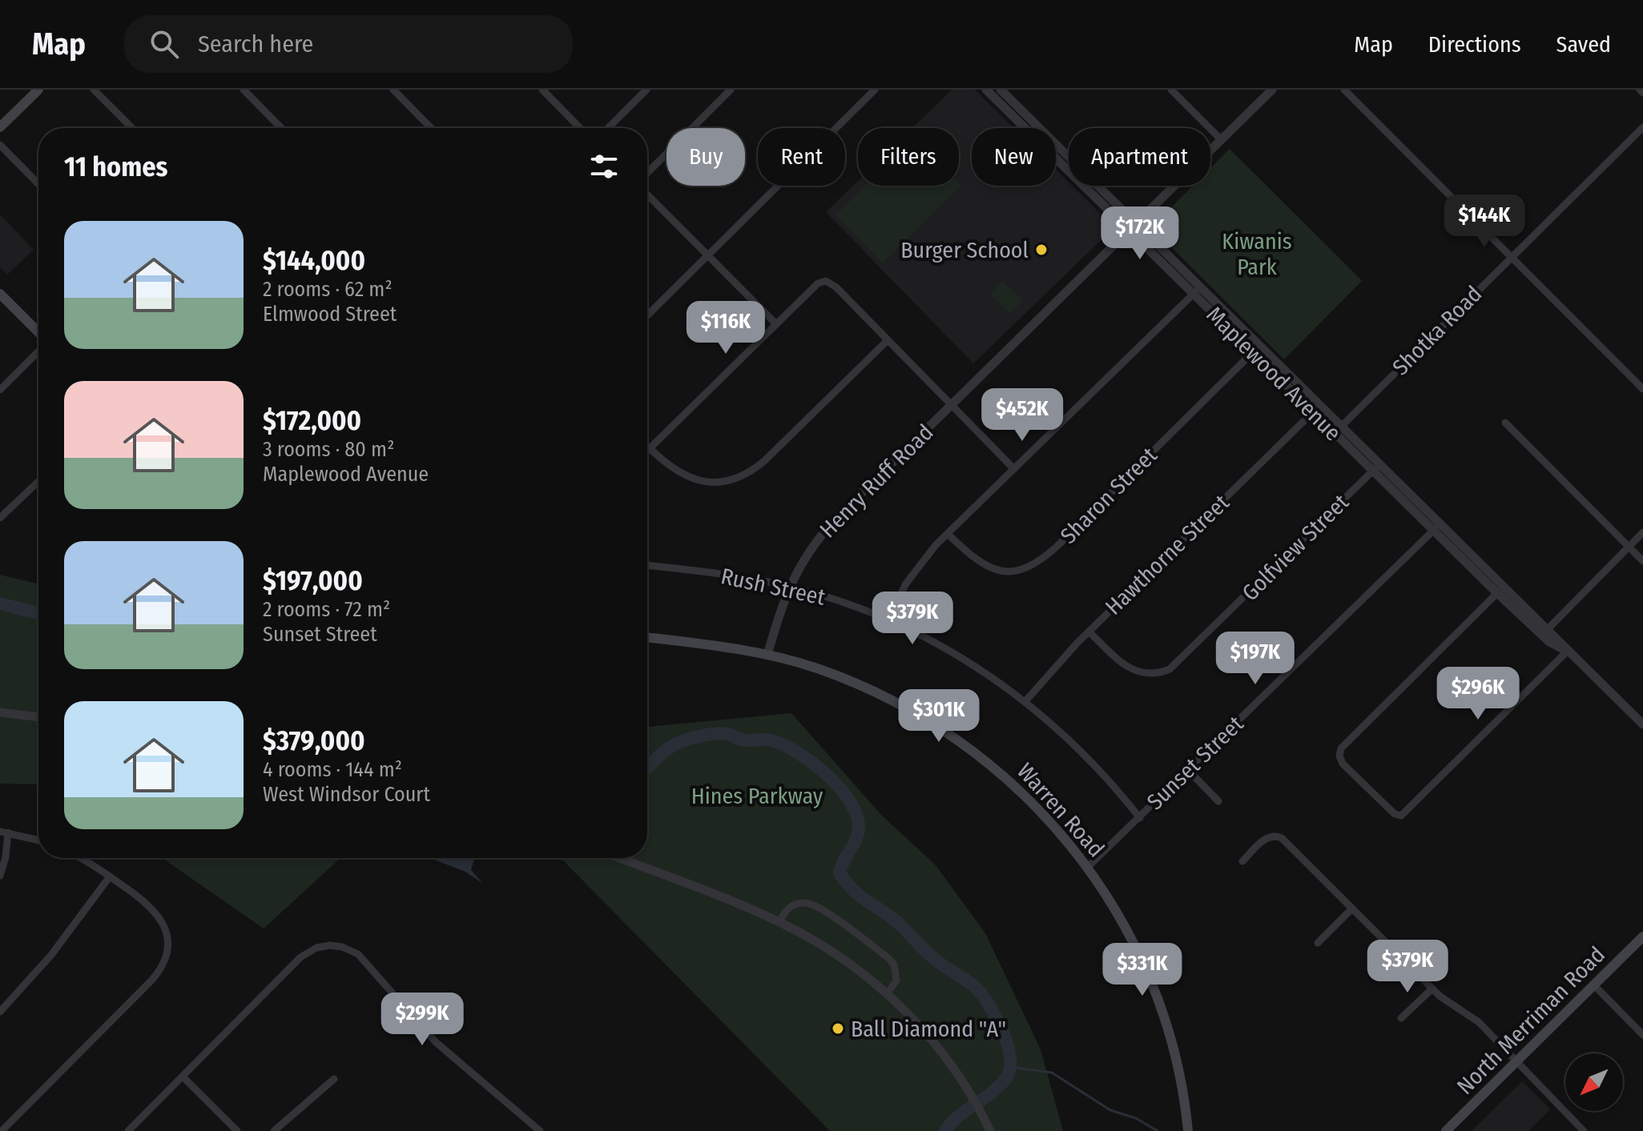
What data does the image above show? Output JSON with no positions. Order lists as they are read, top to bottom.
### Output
{
  "streets": {
    "main road": ["Warren Road", "North Merriman Road"],
    "street": [
      "Shotka Road",
      "Maplewood Avenue",
      "Henry Ruff Road",
      "Sharon Street",
      "Golfview Street",
      "Hawthorne Street",
      "Rush Street",
      "Sunset Street"
    ]
  },
  "crossings": [
    ["Shotka Road", "Maplewood Avenue"],
    ["Maplewood Avenue", "Henry Ruff Road"],
    ["Maplewood Avenue", "Sharon Street"],
    ["Maplewood Avenue", "Golfview Street"],
    ["Maplewood Avenue", "Hawthorne Street"],
    ["Maplewood Avenue", "Sunset Street"],
    ["Henry Ruff Road", "Rush Street"],
    ["Henry Ruff Road", "Warren Road"],
    ["Golfview Street", "Hawthorne Street"],
    ["Hawthorne Street", "Rush Street"],
    ["Rush Street", "Sunset Street"],
    ["Sunset Street", "Warren Road"]
  ],
  "parks": ["Kiwanis Park", "Hines Parkway"],
  "places": ["Burger School", "Ball Diamond \"A\""],
  "north": "bottom left",
  "page": {
    "header": "Map",
    "search": "Search here",
    "nav": ["Map", "Directions", "Saved"],
    "chip": [
      "Buy",
      "Rent",
      "Filters",
      "New",
      "Apartment"
    ],
    "heading": "11 homes",
    "price": [
      "$144K",
      "$172K",
      "$116K",
      "$452K",
      "$379K",
      "$197K",
      "$296K",
      "$301K",
      "$379K",
      "$331K",
      "$299K"
    ],
    "list": [
      {
        "name": "$144,000",
        "note": "2 rooms · 62 m² · Elmwood Street"
      },
      {
        "name": "$172,000",
        "note": "3 rooms · 80 m² · Maplewood Avenue"
      },
      {
        "name": "$197,000",
        "note": "2 rooms · 72 m² · Sunset Street"
      },
      {
        "name": "$379,000",
        "note": "4 rooms · 144 m² · West Windsor Court"
      }
    ]
  }
}
